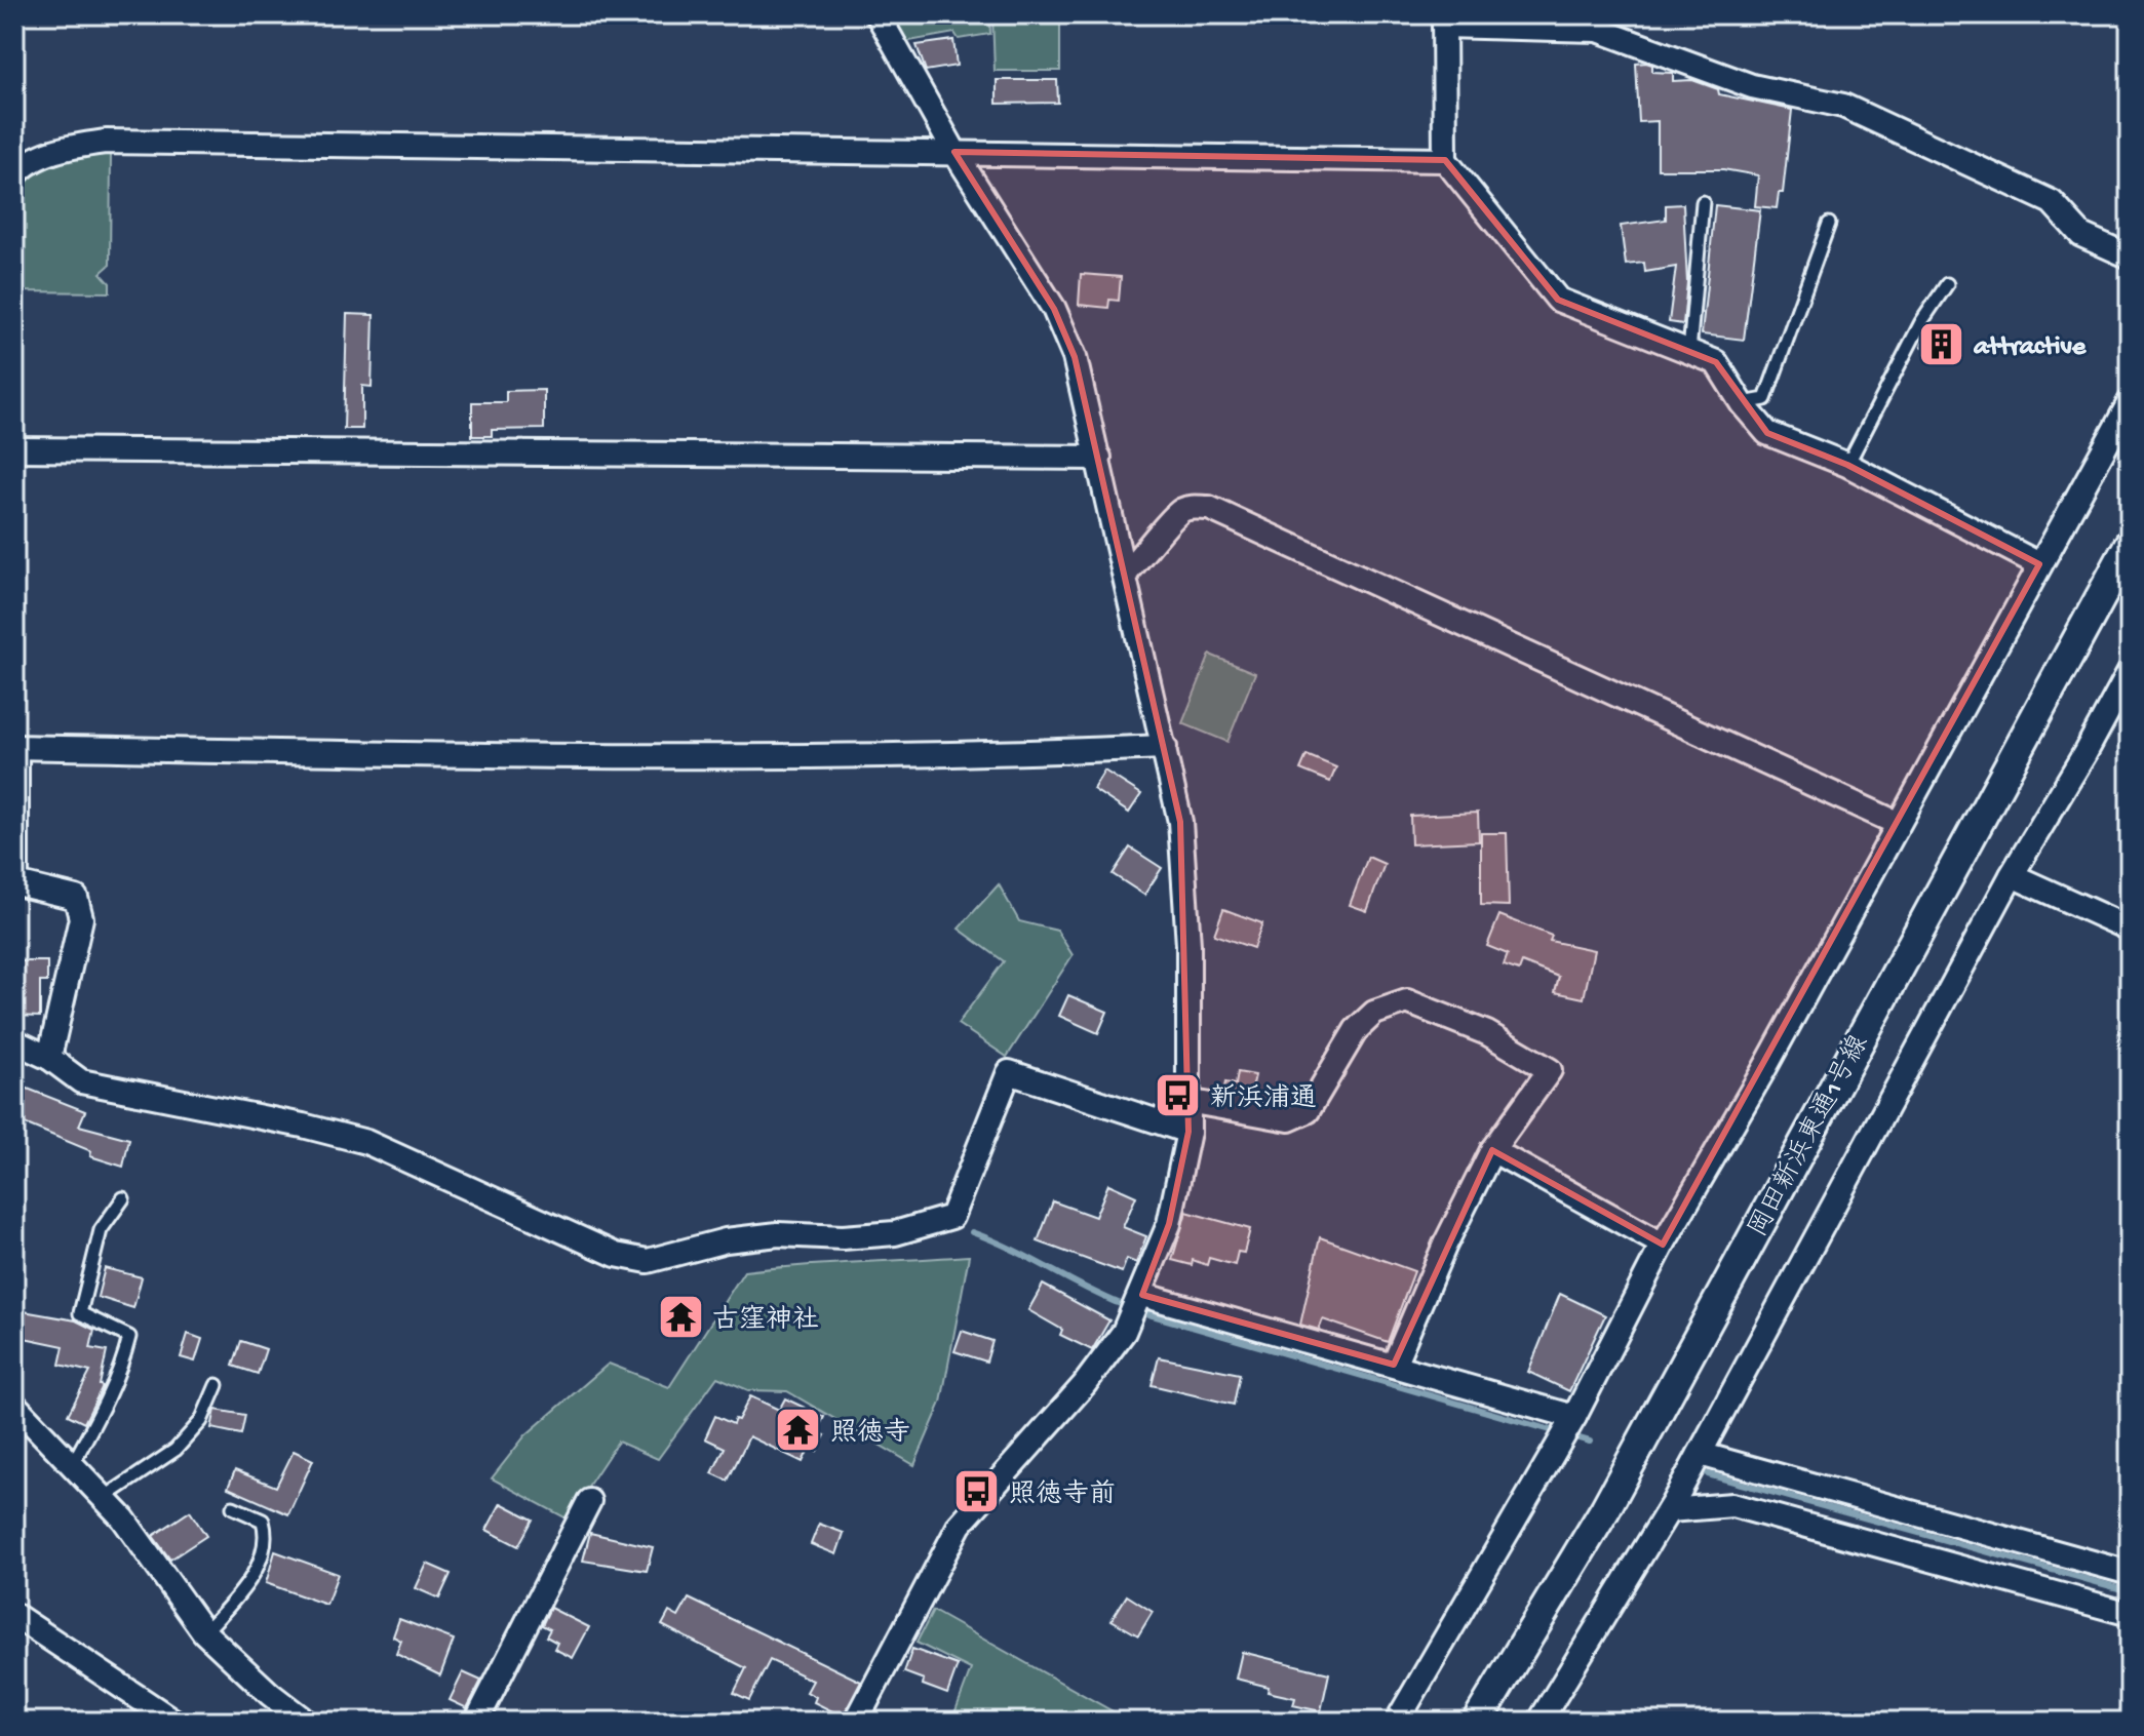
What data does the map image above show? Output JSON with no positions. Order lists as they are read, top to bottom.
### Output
{
  "streets": {
    "street": ["岡田新浜東通1号線"]
  },
  "places": {
    "building": ["attractive"],
    "bus stop": ["新浜浦通", "照徳寺前"],
    "temple": ["古窪神社", "照徳寺"]
  }
}
